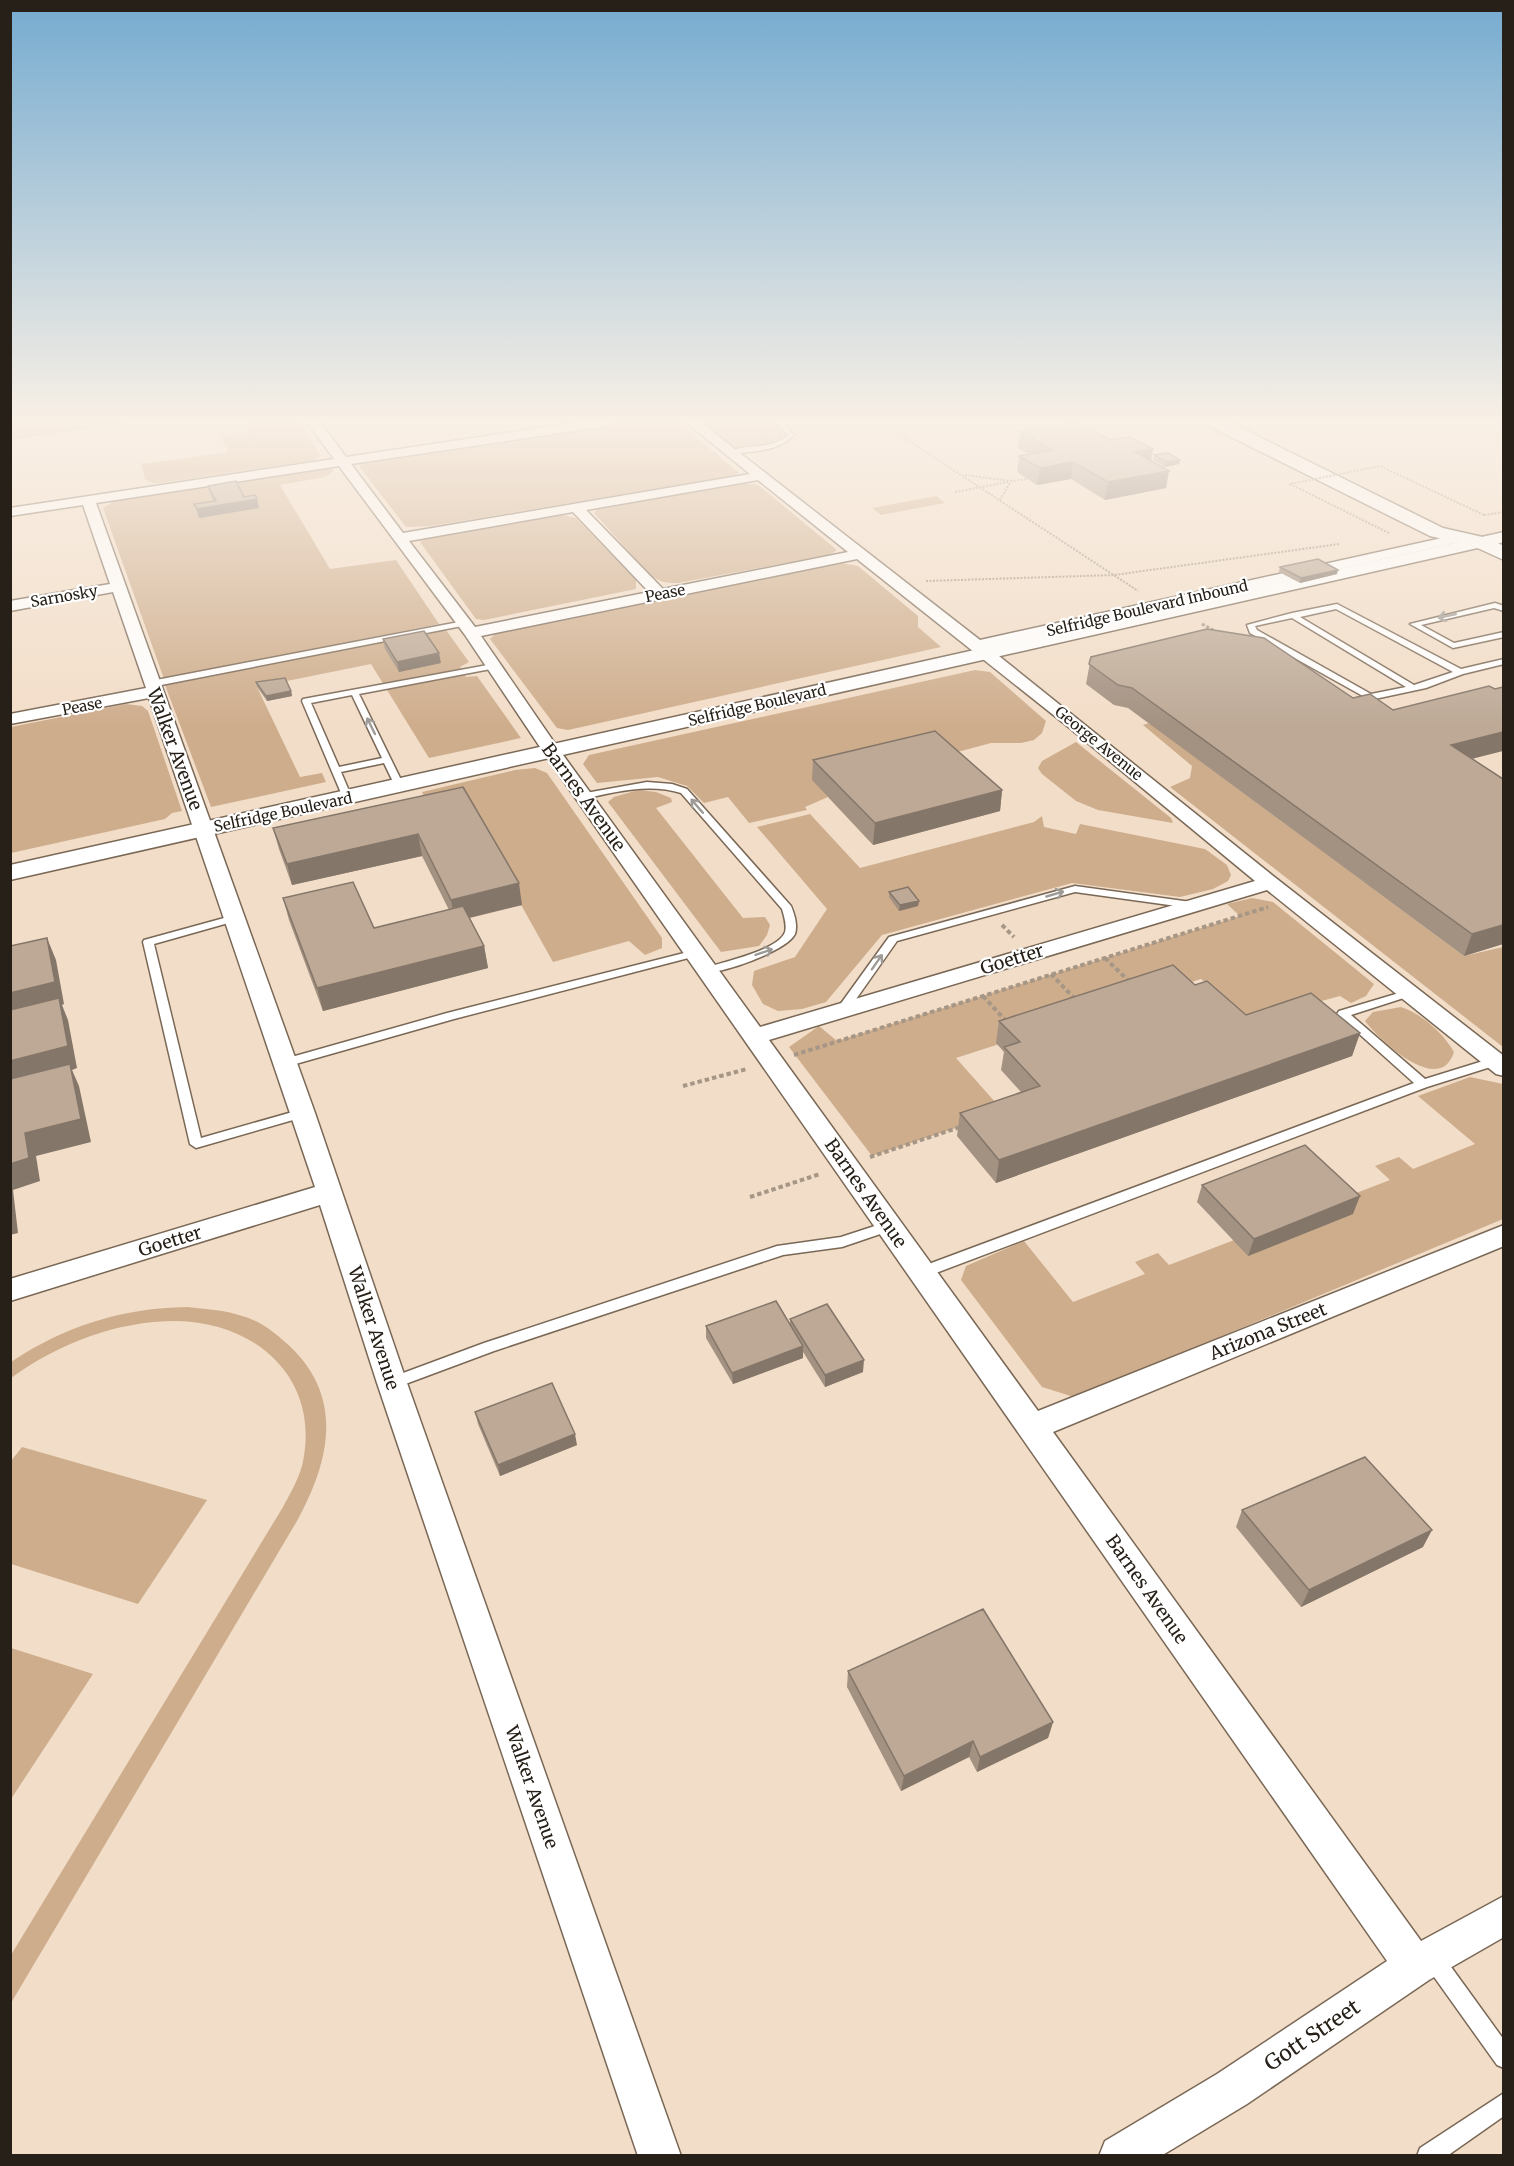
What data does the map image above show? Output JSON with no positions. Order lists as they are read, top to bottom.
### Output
{
  "streets": {
    "street": [
      "Pease",
      "Sarnosky",
      "Selfridge Boulevard Inbound",
      "Selfridge Boulevard",
      "George Avenue",
      "Walker Avenue",
      "Barnes Avenue",
      "Goetter",
      "Arizona Street",
      "Gott Street"
    ]
  },
  "crossings": [
    ["Pease", "George Avenue"],
    ["Pease", "Walker Avenue"],
    ["Pease", "Barnes Avenue"],
    ["Sarnosky", "Walker Avenue"],
    ["Selfridge Boulevard Inbound", "Selfridge Boulevard"],
    ["Selfridge Boulevard Inbound", "George Avenue"],
    ["Selfridge Boulevard", "George Avenue"],
    ["Selfridge Boulevard", "Walker Avenue"],
    ["Selfridge Boulevard", "Barnes Avenue"],
    ["George Avenue", "Goetter"],
    ["Walker Avenue", "Goetter"],
    ["Barnes Avenue", "Goetter"],
    ["Barnes Avenue", "Arizona Street"],
    ["Barnes Avenue", "Gott Street"]
  ]
}
